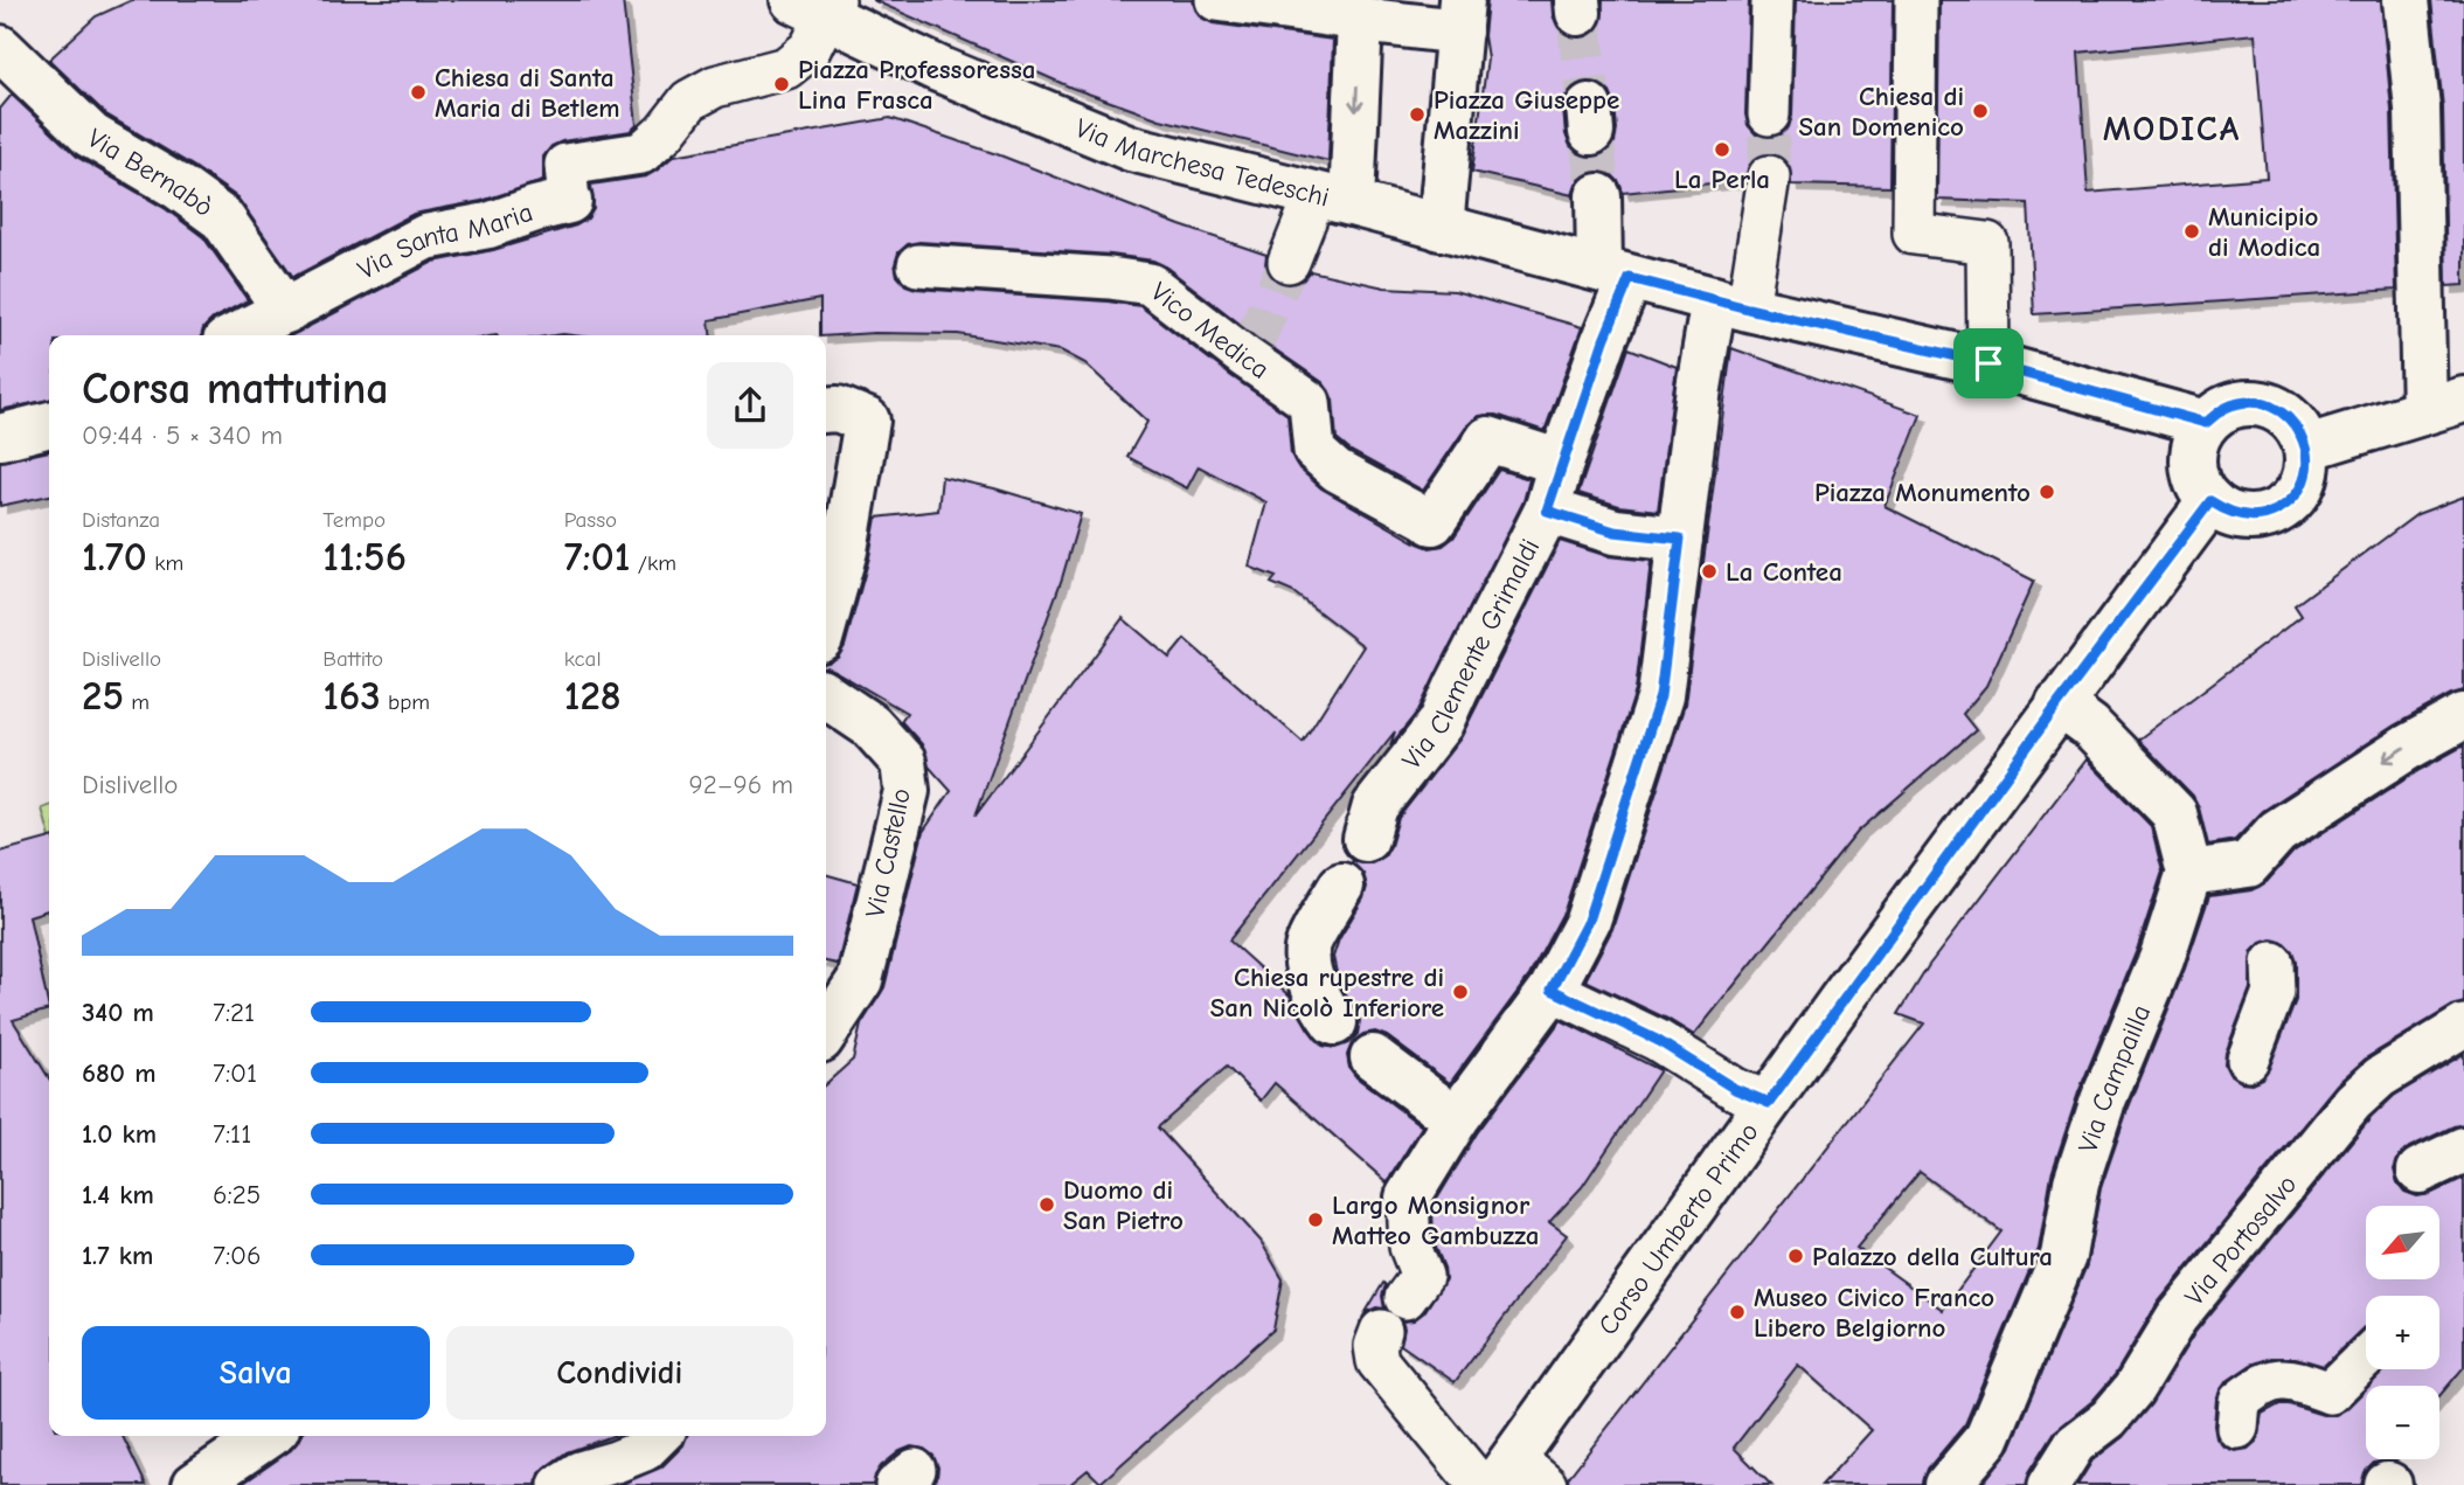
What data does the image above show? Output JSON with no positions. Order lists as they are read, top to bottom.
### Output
{
  "streets": {
    "street": [
      "Via Marchesa Tedeschi",
      "Via Bernabò",
      "Via Santa Maria",
      "Vico Medica",
      "Via Clemente Grimaldi",
      "Via Castello",
      "Via Campailla",
      "Corso Umberto Primo",
      "Via Portosalvo"
    ]
  },
  "crossings": [
    ["Via Marchesa Tedeschi", "Via Santa Maria"],
    ["Via Marchesa Tedeschi", "Corso Umberto Primo"],
    ["Via Bernabò", "Via Santa Maria"]
  ],
  "districts": ["MODICA"],
  "places": [
    "Piazza Professoressa Lina Frasca",
    "Chiesa di Santa Maria di Betlem",
    "Chiesa di San Domenico",
    "Piazza Giuseppe Mazzini",
    "La Perla",
    "Municipio di Modica",
    "Piazza Monumento",
    "La Contea",
    "Chiesa rupestre di San Nicolò Inferiore",
    "Duomo di San Pietro",
    "Largo Monsignor Matteo Gambuzza",
    "Palazzo della Cultura",
    "Museo Civico Franco Libero Belgiorno"
  ],
  "north": "bottom left",
  "page": {
    "heading": ["Corsa mattutina", "09:44 · 5 × 340 m"],
    "stats": [
      ["Distanza", "1.70 km"],
      ["Tempo", "11:56"],
      ["Passo", "7:01 /km"],
      ["Dislivello", "25 m"],
      ["Battito", "163 bpm"],
      ["kcal", "128"]
    ],
    "chart": ["Dislivello", "92–96 m"],
    "list": [
      {
        "name": "340 m",
        "note": "7:21"
      },
      {
        "name": "680 m",
        "note": "7:01"
      },
      {
        "name": "1.0 km",
        "note": "7:11"
      },
      {
        "name": "1.4 km",
        "note": "6:25"
      },
      {
        "name": "1.7 km",
        "note": "7:06"
      }
    ],
    "map_buttons": ["+", "−"],
    "buttons": ["Salva", "Condividi"]
  }
}
